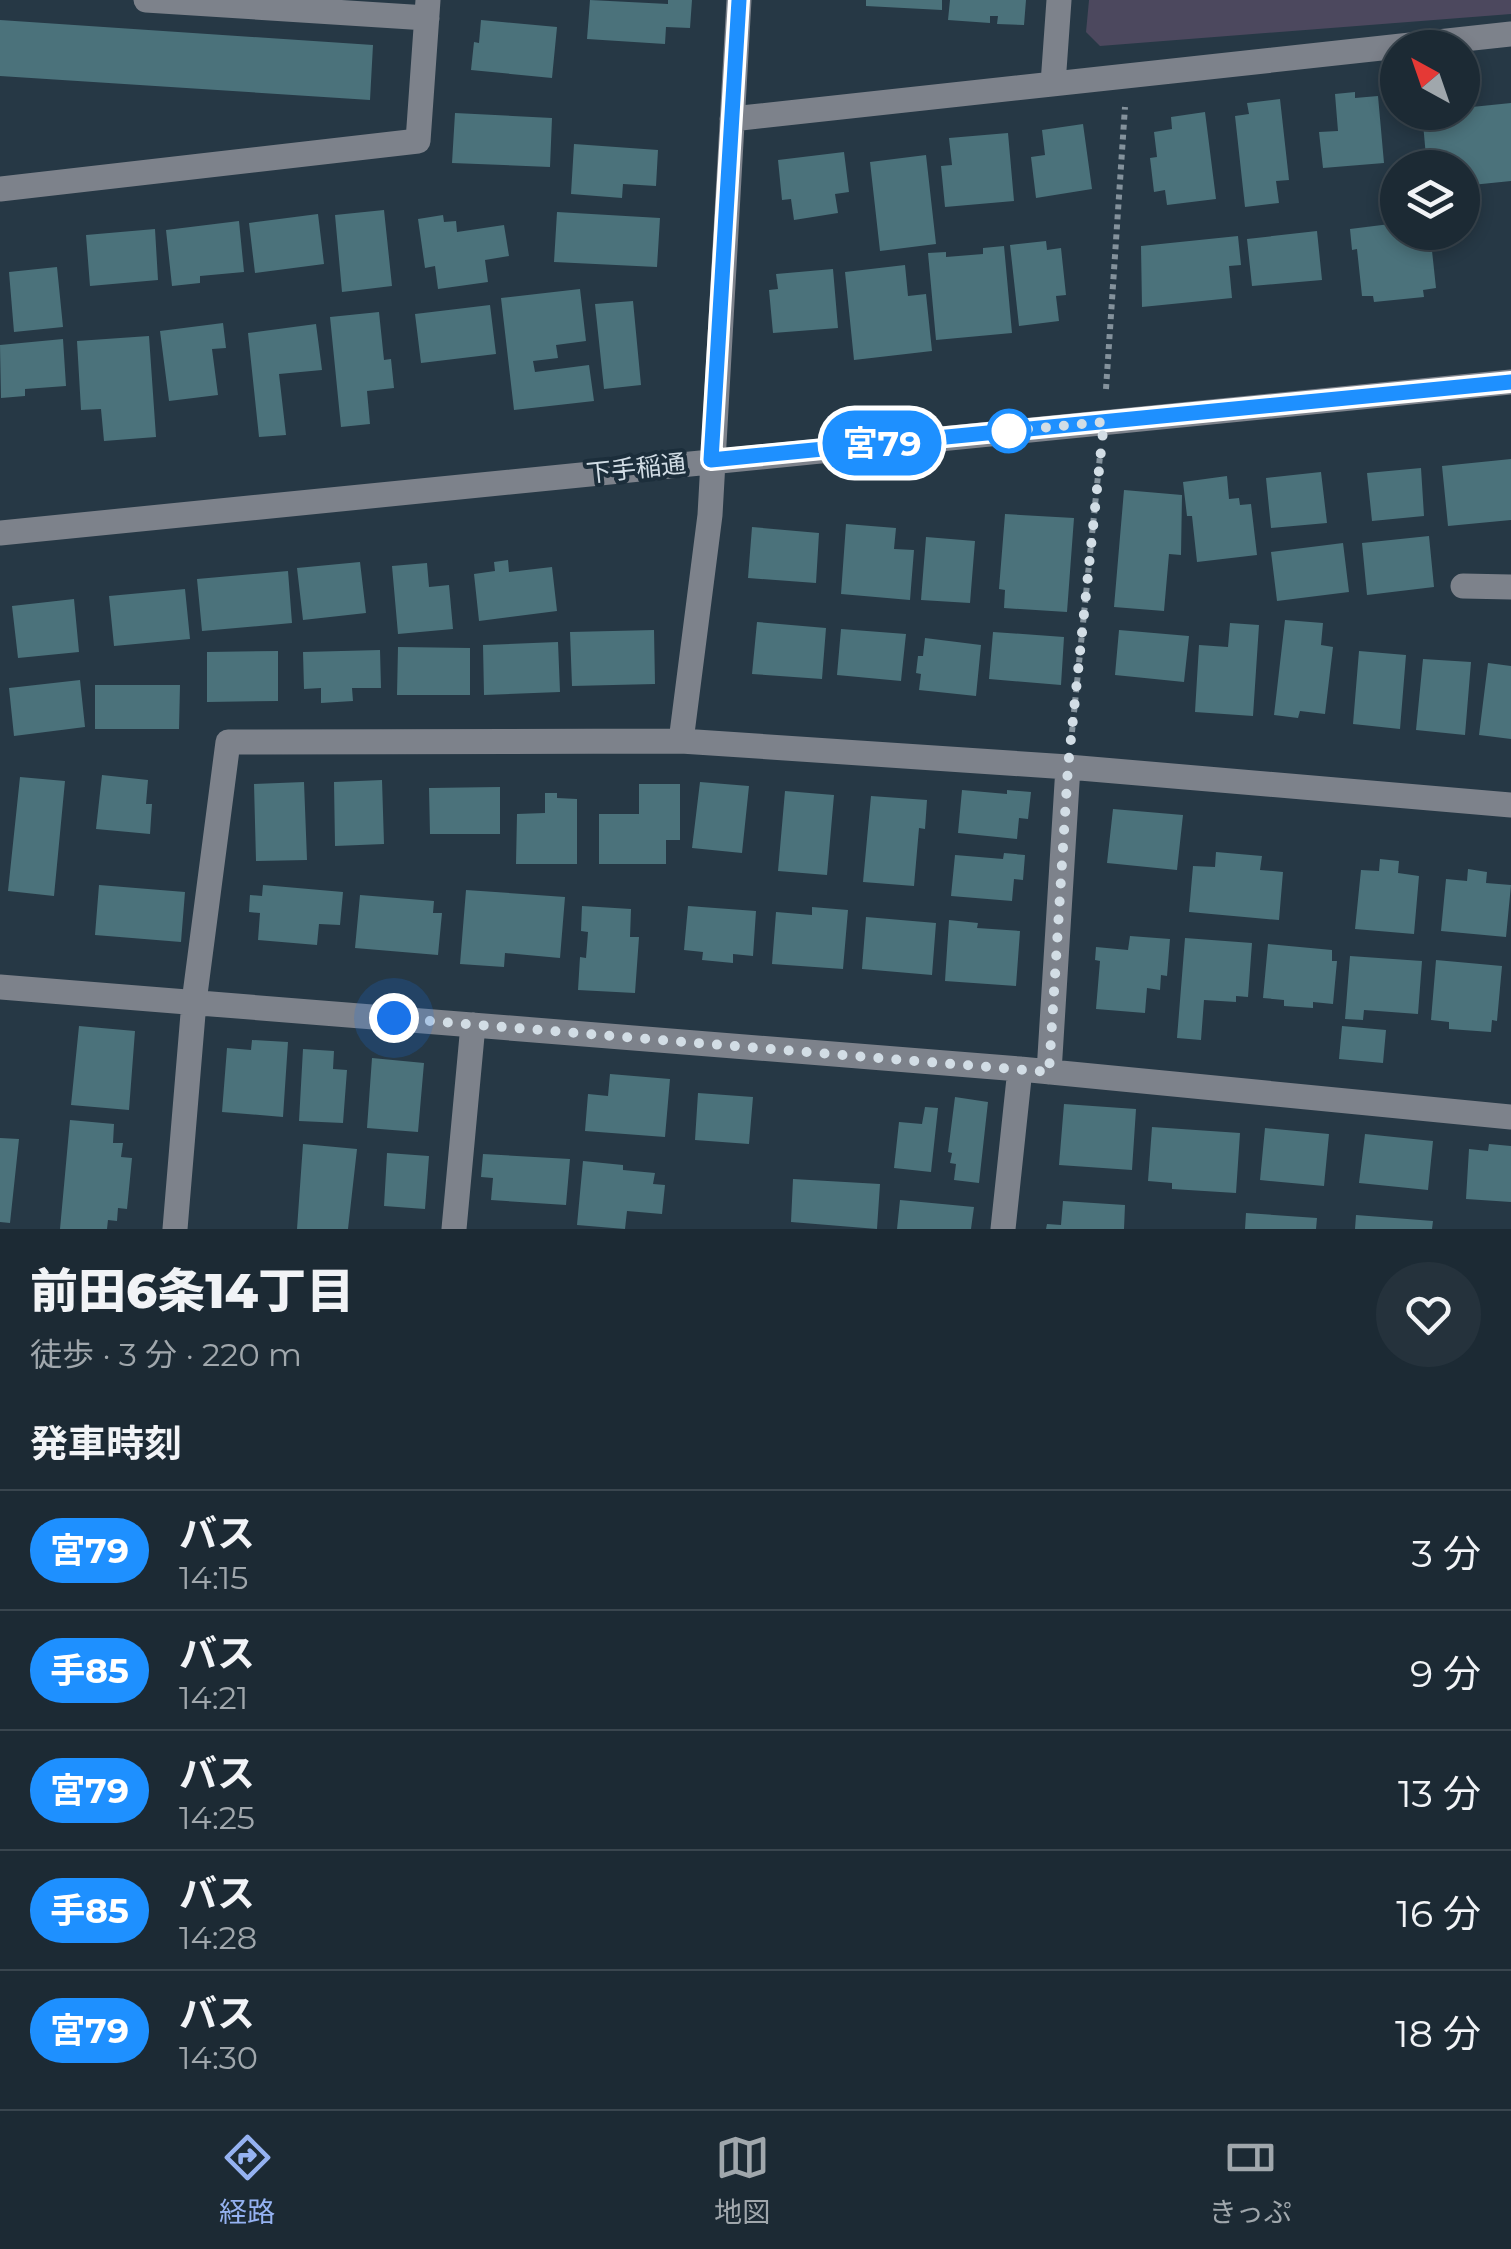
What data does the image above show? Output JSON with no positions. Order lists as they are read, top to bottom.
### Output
{
  "streets": {
    "street": ["下手稲通"]
  },
  "lines": ["bus line 宮79"],
  "north": "top left",
  "page": {
    "on_map": "宮79",
    "heading": [
      ["前田6条14丁目", "徒歩 · 3 分 · 220 m"],
      "発車時刻"
    ],
    "list": [
      {
        "mark": "宮79",
        "name": "バス",
        "note": "14:15",
        "value": "3 分"
      },
      {
        "mark": "手85",
        "name": "バス",
        "note": "14:21",
        "value": "9 分"
      },
      {
        "mark": "宮79",
        "name": "バス",
        "note": "14:25",
        "value": "13 分"
      },
      {
        "mark": "手85",
        "name": "バス",
        "note": "14:28",
        "value": "16 分"
      },
      {
        "mark": "宮79",
        "name": "バス",
        "note": "14:30",
        "value": "18 分"
      }
    ],
    "tabs": ["経路", "地図", "きっぷ"]
  }
}
